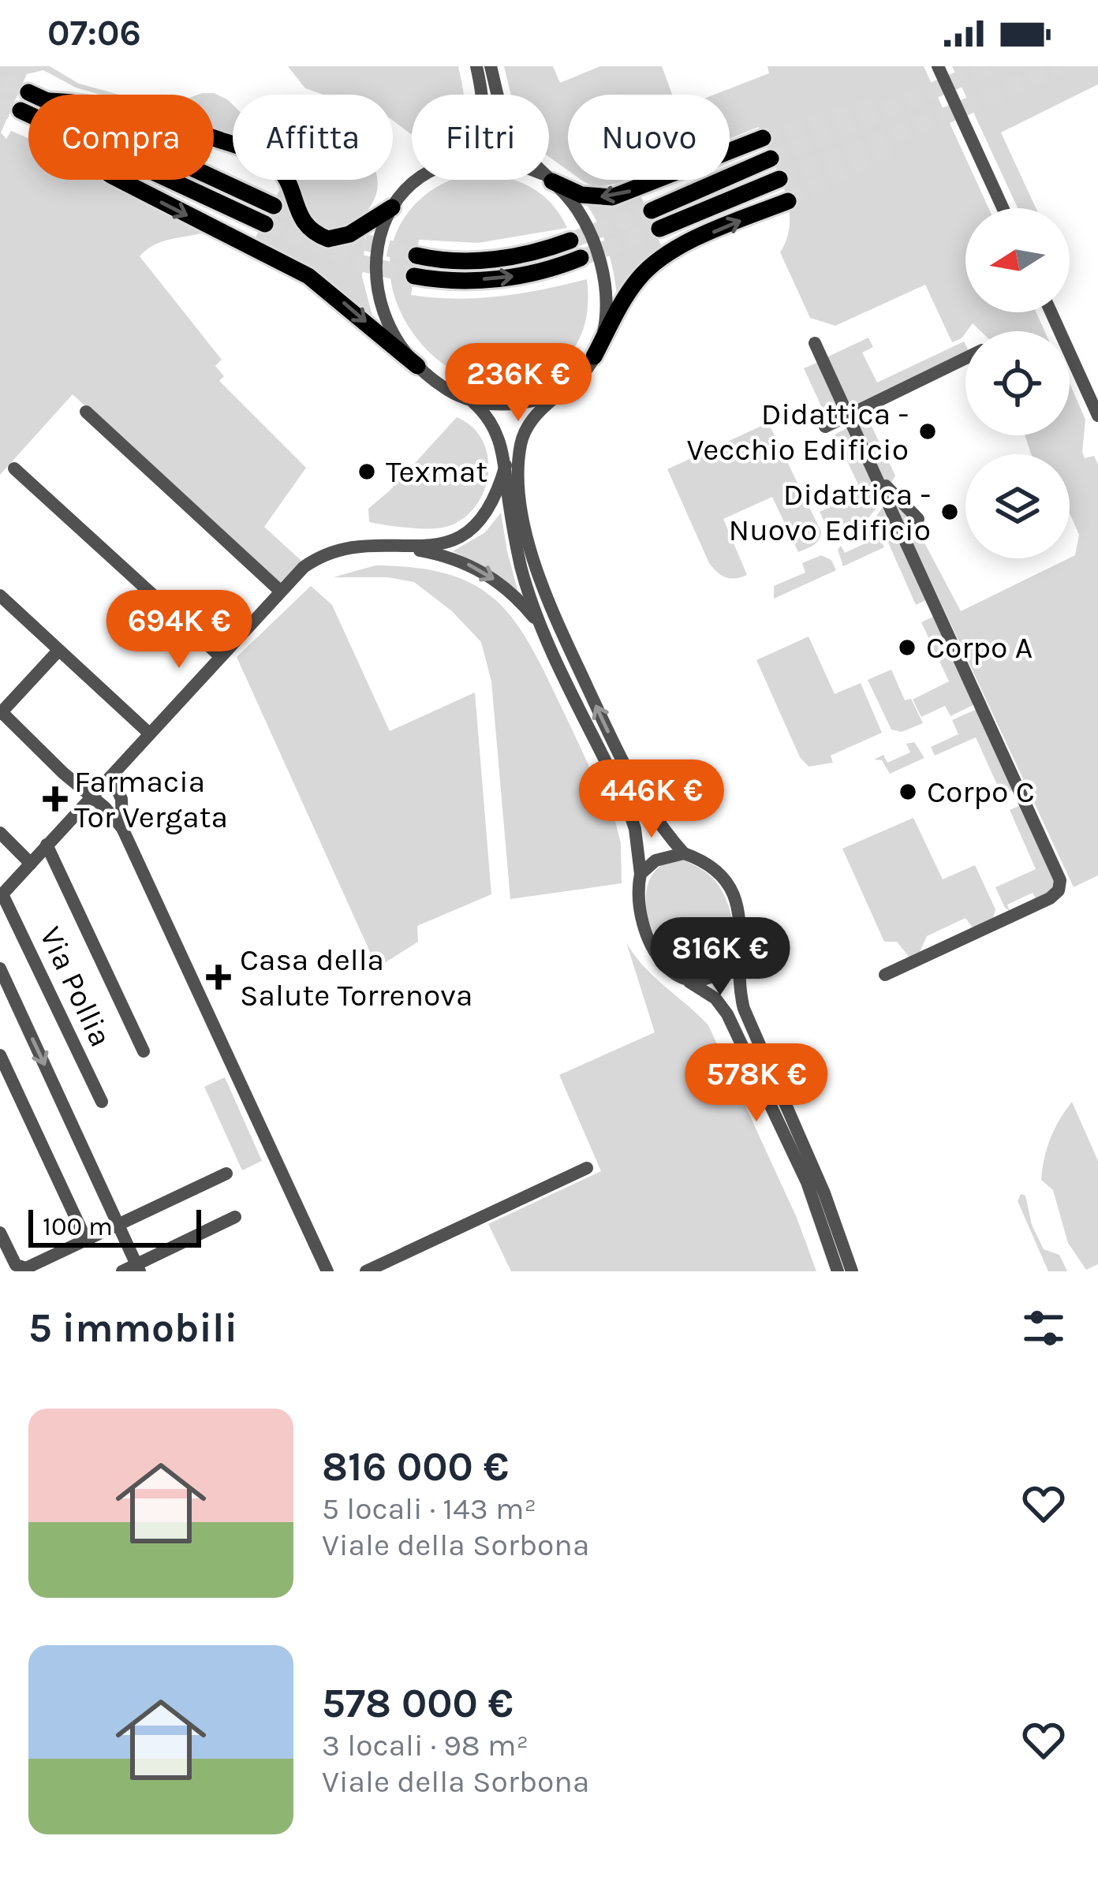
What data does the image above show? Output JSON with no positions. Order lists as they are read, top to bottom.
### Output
{
  "streets": {
    "street": ["Via Pollia"]
  },
  "places": {
    "other": [
      "Didattica - Vecchio Edificio",
      "Texmat",
      "Didattica - Nuovo Edificio",
      "Corpo A",
      "Corpo C"
    ],
    "health": ["Farmacia Tor Vergata", "Casa della Salute Torrenova"]
  },
  "scale_bar": "100 m",
  "north": "left",
  "page": {
    "status": "07:06",
    "chip": [
      "Compra",
      "Affitta",
      "Filtri",
      "Nuovo"
    ],
    "price": [
      "236K €",
      "694K €",
      "446K €",
      "816K €",
      "578K €"
    ],
    "scale": "100 m",
    "heading": "5 immobili",
    "list": [
      {
        "name": "816 000 €",
        "note": "5 locali · 143 m² · Viale della Sorbona"
      },
      {
        "name": "578 000 €",
        "note": "3 locali · 98 m² · Viale della Sorbona"
      }
    ]
  }
}
